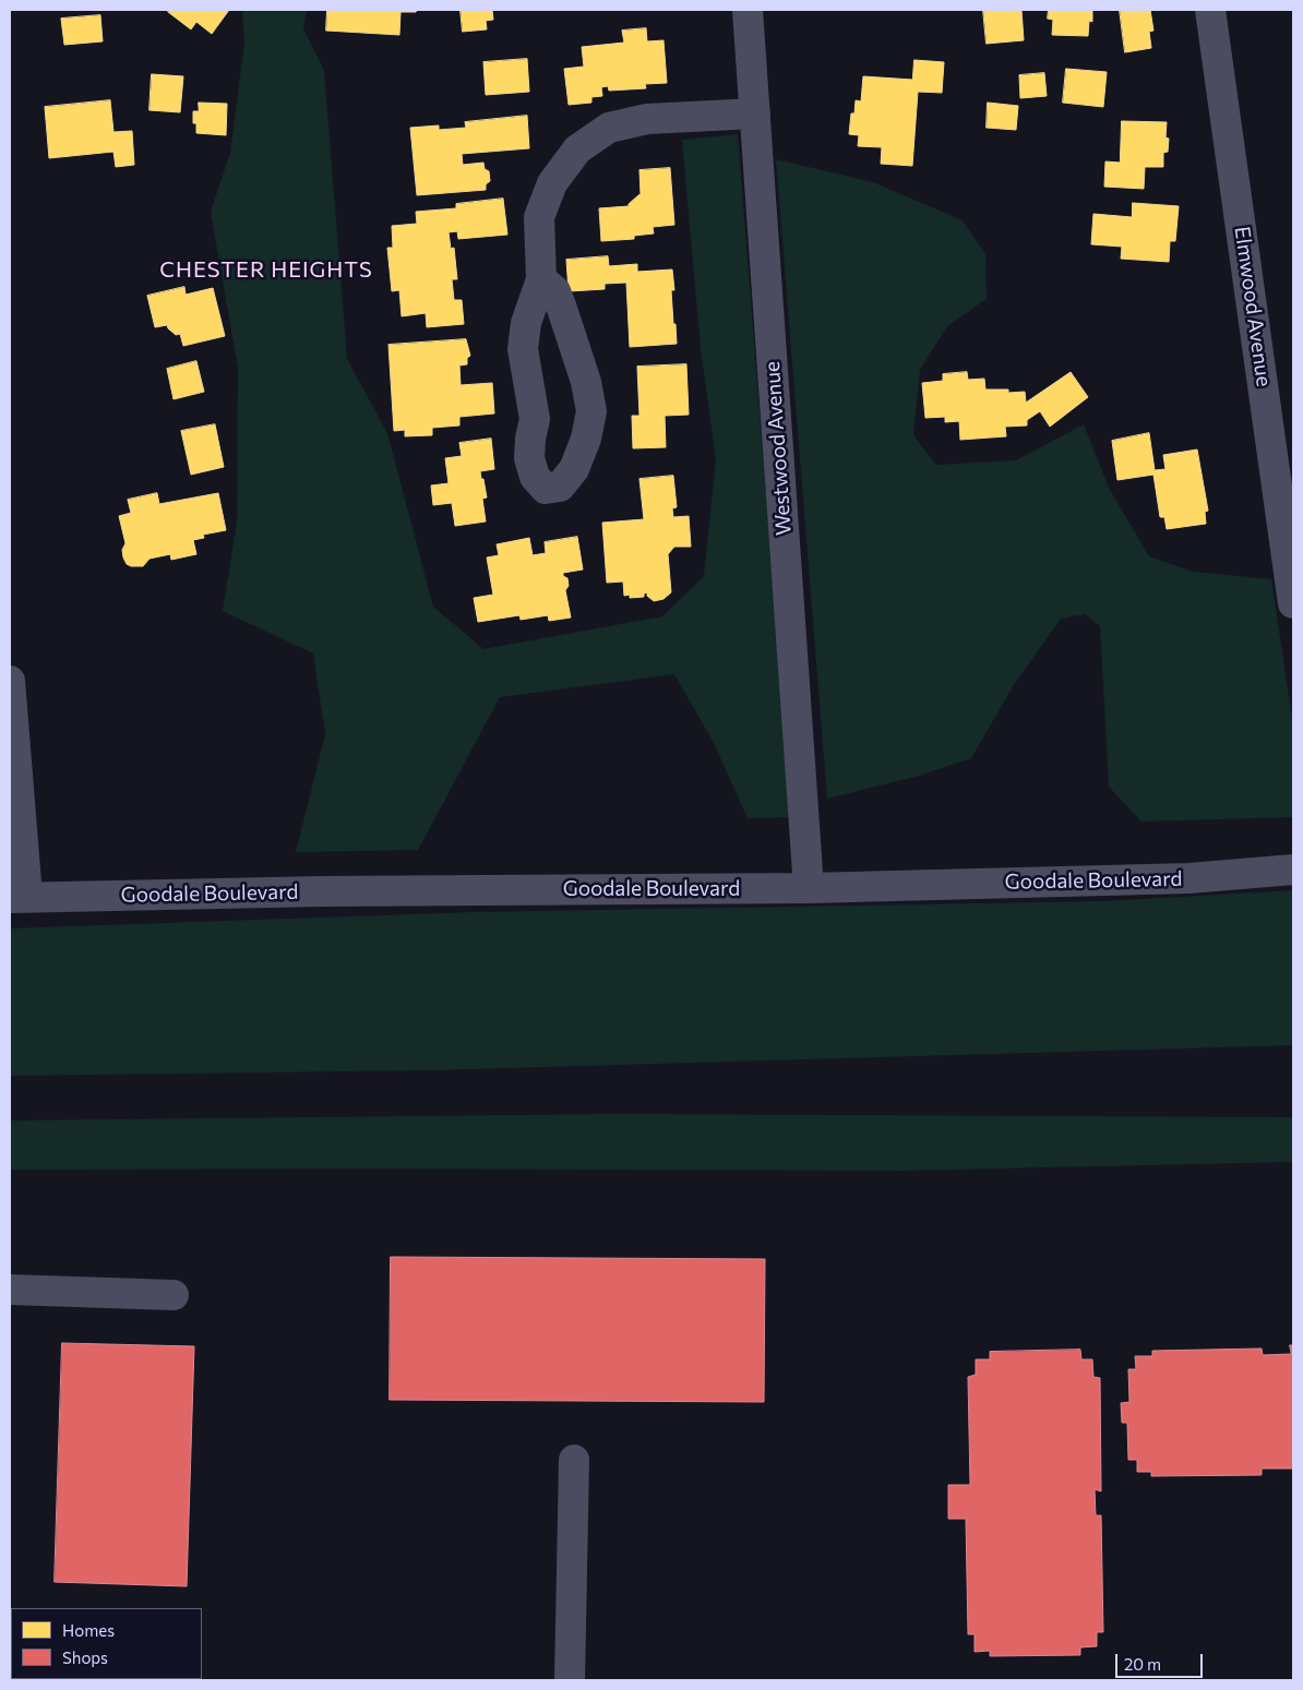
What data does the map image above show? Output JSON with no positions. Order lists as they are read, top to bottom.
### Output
{
  "streets": {
    "street": ["Elmwood Avenue", "Westwood Avenue", "Goodale Boulevard"]
  },
  "crossings": [
    ["Westwood Avenue", "Goodale Boulevard"]
  ],
  "districts": ["CHESTER HEIGHTS"],
  "legend": ["Homes", "Shops"],
  "scale_bar": "20 m"
}
